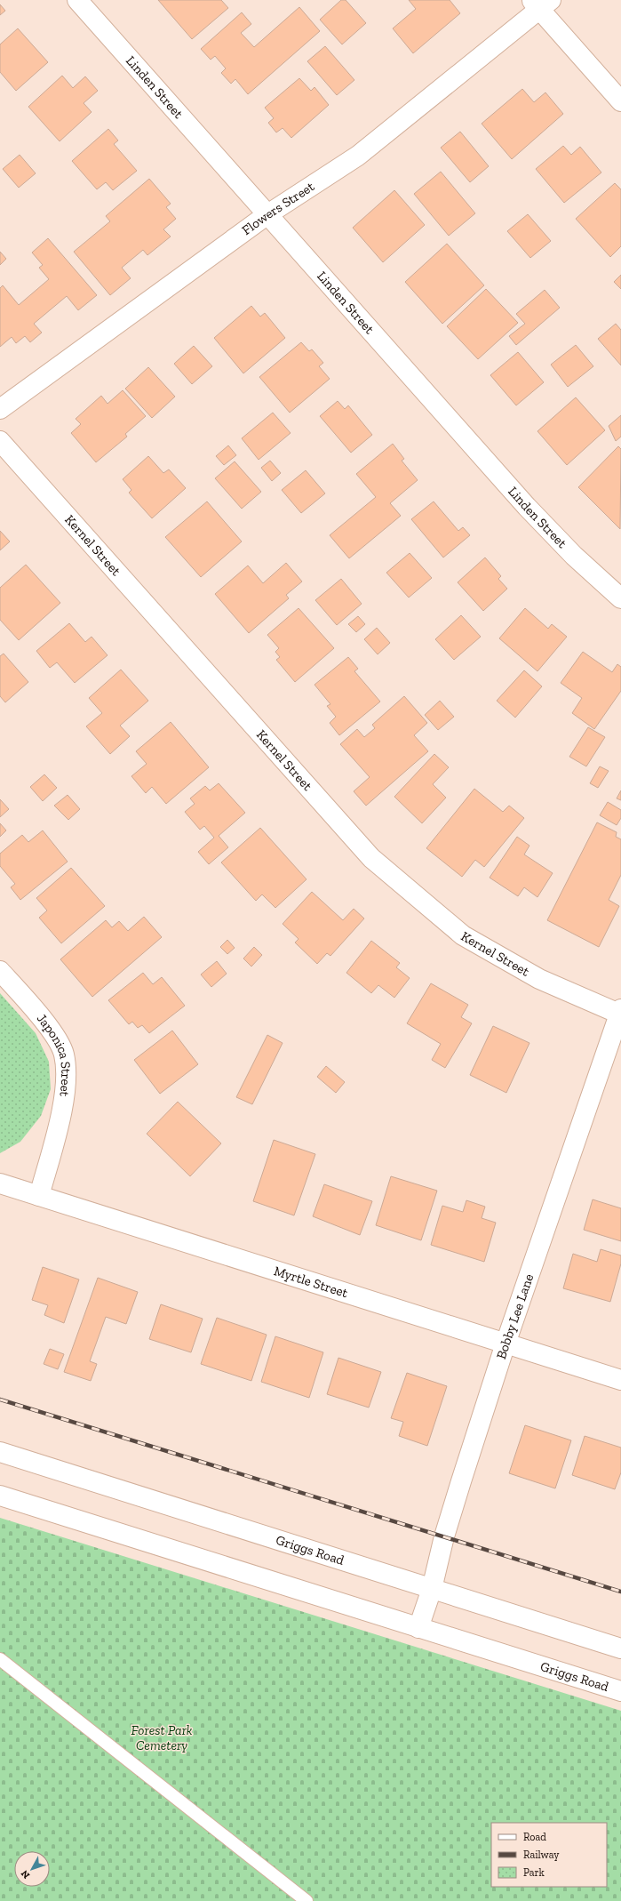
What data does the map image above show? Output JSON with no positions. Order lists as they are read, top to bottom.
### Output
{
  "streets": {
    "street": [
      "Linden Street",
      "Flowers Street",
      "Kernel Street",
      "Japonica Street",
      "Myrtle Street",
      "Bobby Lee Lane",
      "Griggs Road"
    ]
  },
  "crossings": [
    ["Linden Street", "Flowers Street"],
    ["Kernel Street", "Bobby Lee Lane"],
    ["Japonica Street", "Myrtle Street"],
    ["Myrtle Street", "Bobby Lee Lane"],
    ["Bobby Lee Lane", "Griggs Road"]
  ],
  "parks": ["Forest Park Cemetery"],
  "legend": ["Road", "Railway", "Park"],
  "north": "bottom left"
}
